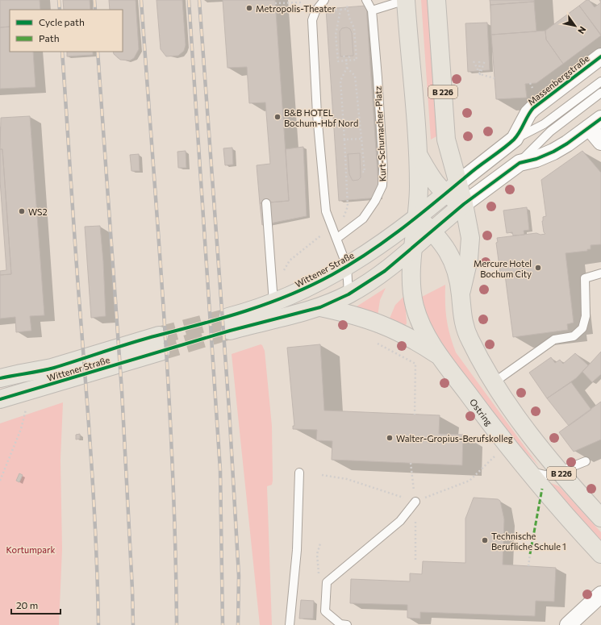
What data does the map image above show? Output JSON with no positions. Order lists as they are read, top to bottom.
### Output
{
  "streets": {
    "main road": ["B 226", "Wittener Straße", "Ostring"],
    "street": ["Massenbergstraße"],
    "lane": ["Kurt-Schumacher-Platz"]
  },
  "crossings": [
    ["Massenbergstraße", "B 226"],
    ["B 226", "Wittener Straße"],
    ["B 226", "Ostring"],
    ["Wittener Straße", "Ostring"]
  ],
  "parks": ["Kortumpark"],
  "places": [
    "Metropolis-Theater",
    "B&B HOTEL Bochum-Hbf Nord",
    "WS2",
    "Mercure Hotel Bochum City",
    "Walter-Gropius-Berufskolleg",
    "Technische Berufliche Schule 1"
  ],
  "legend": ["Cycle path", "Path"],
  "scale_bar": "20 m",
  "north": "bottom right"
}
